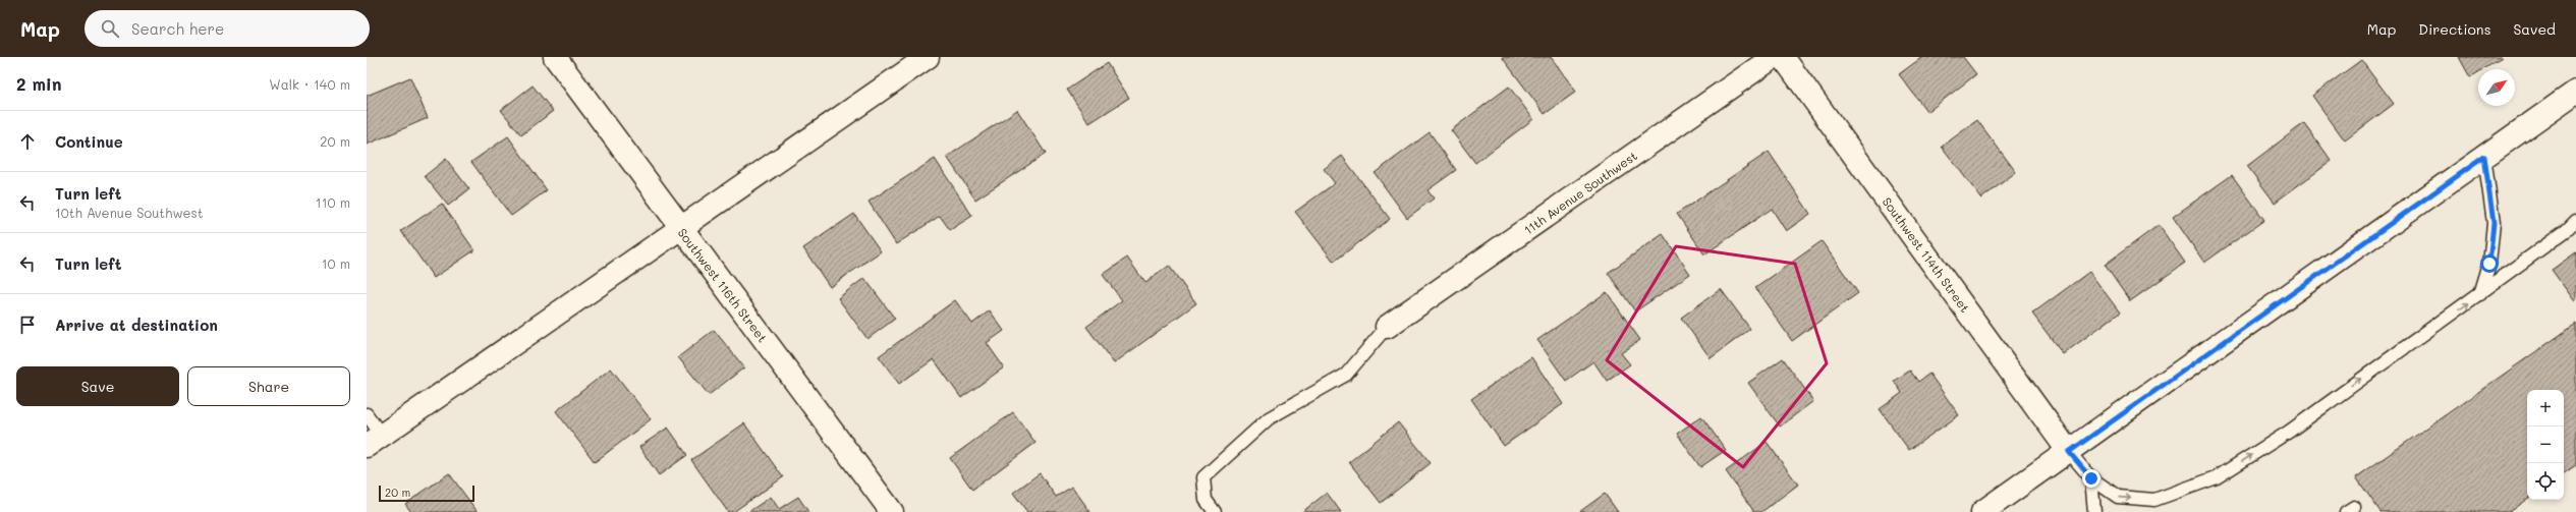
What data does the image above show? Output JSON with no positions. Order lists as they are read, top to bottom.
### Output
{
  "streets": {
    "street": ["11th Avenue Southwest", "Southwest 114th Street", "Southwest 116th Street"]
  },
  "scale_bar": "20 m",
  "north": "top right",
  "page": {
    "header": "Map",
    "search": "Search here",
    "nav": ["Map", "Directions", "Saved"],
    "heading": ["2 min", "Walk · 140 m"],
    "list": [
      ["Continue", "20 m"],
      ["Turn left", "10th Avenue Southwest", "110 m"],
      ["Turn left", "10 m"],
      "Arrive at destination"
    ],
    "buttons": ["Save", "Share"],
    "map_buttons": ["+", "−"],
    "scale": "20 m"
  }
}
